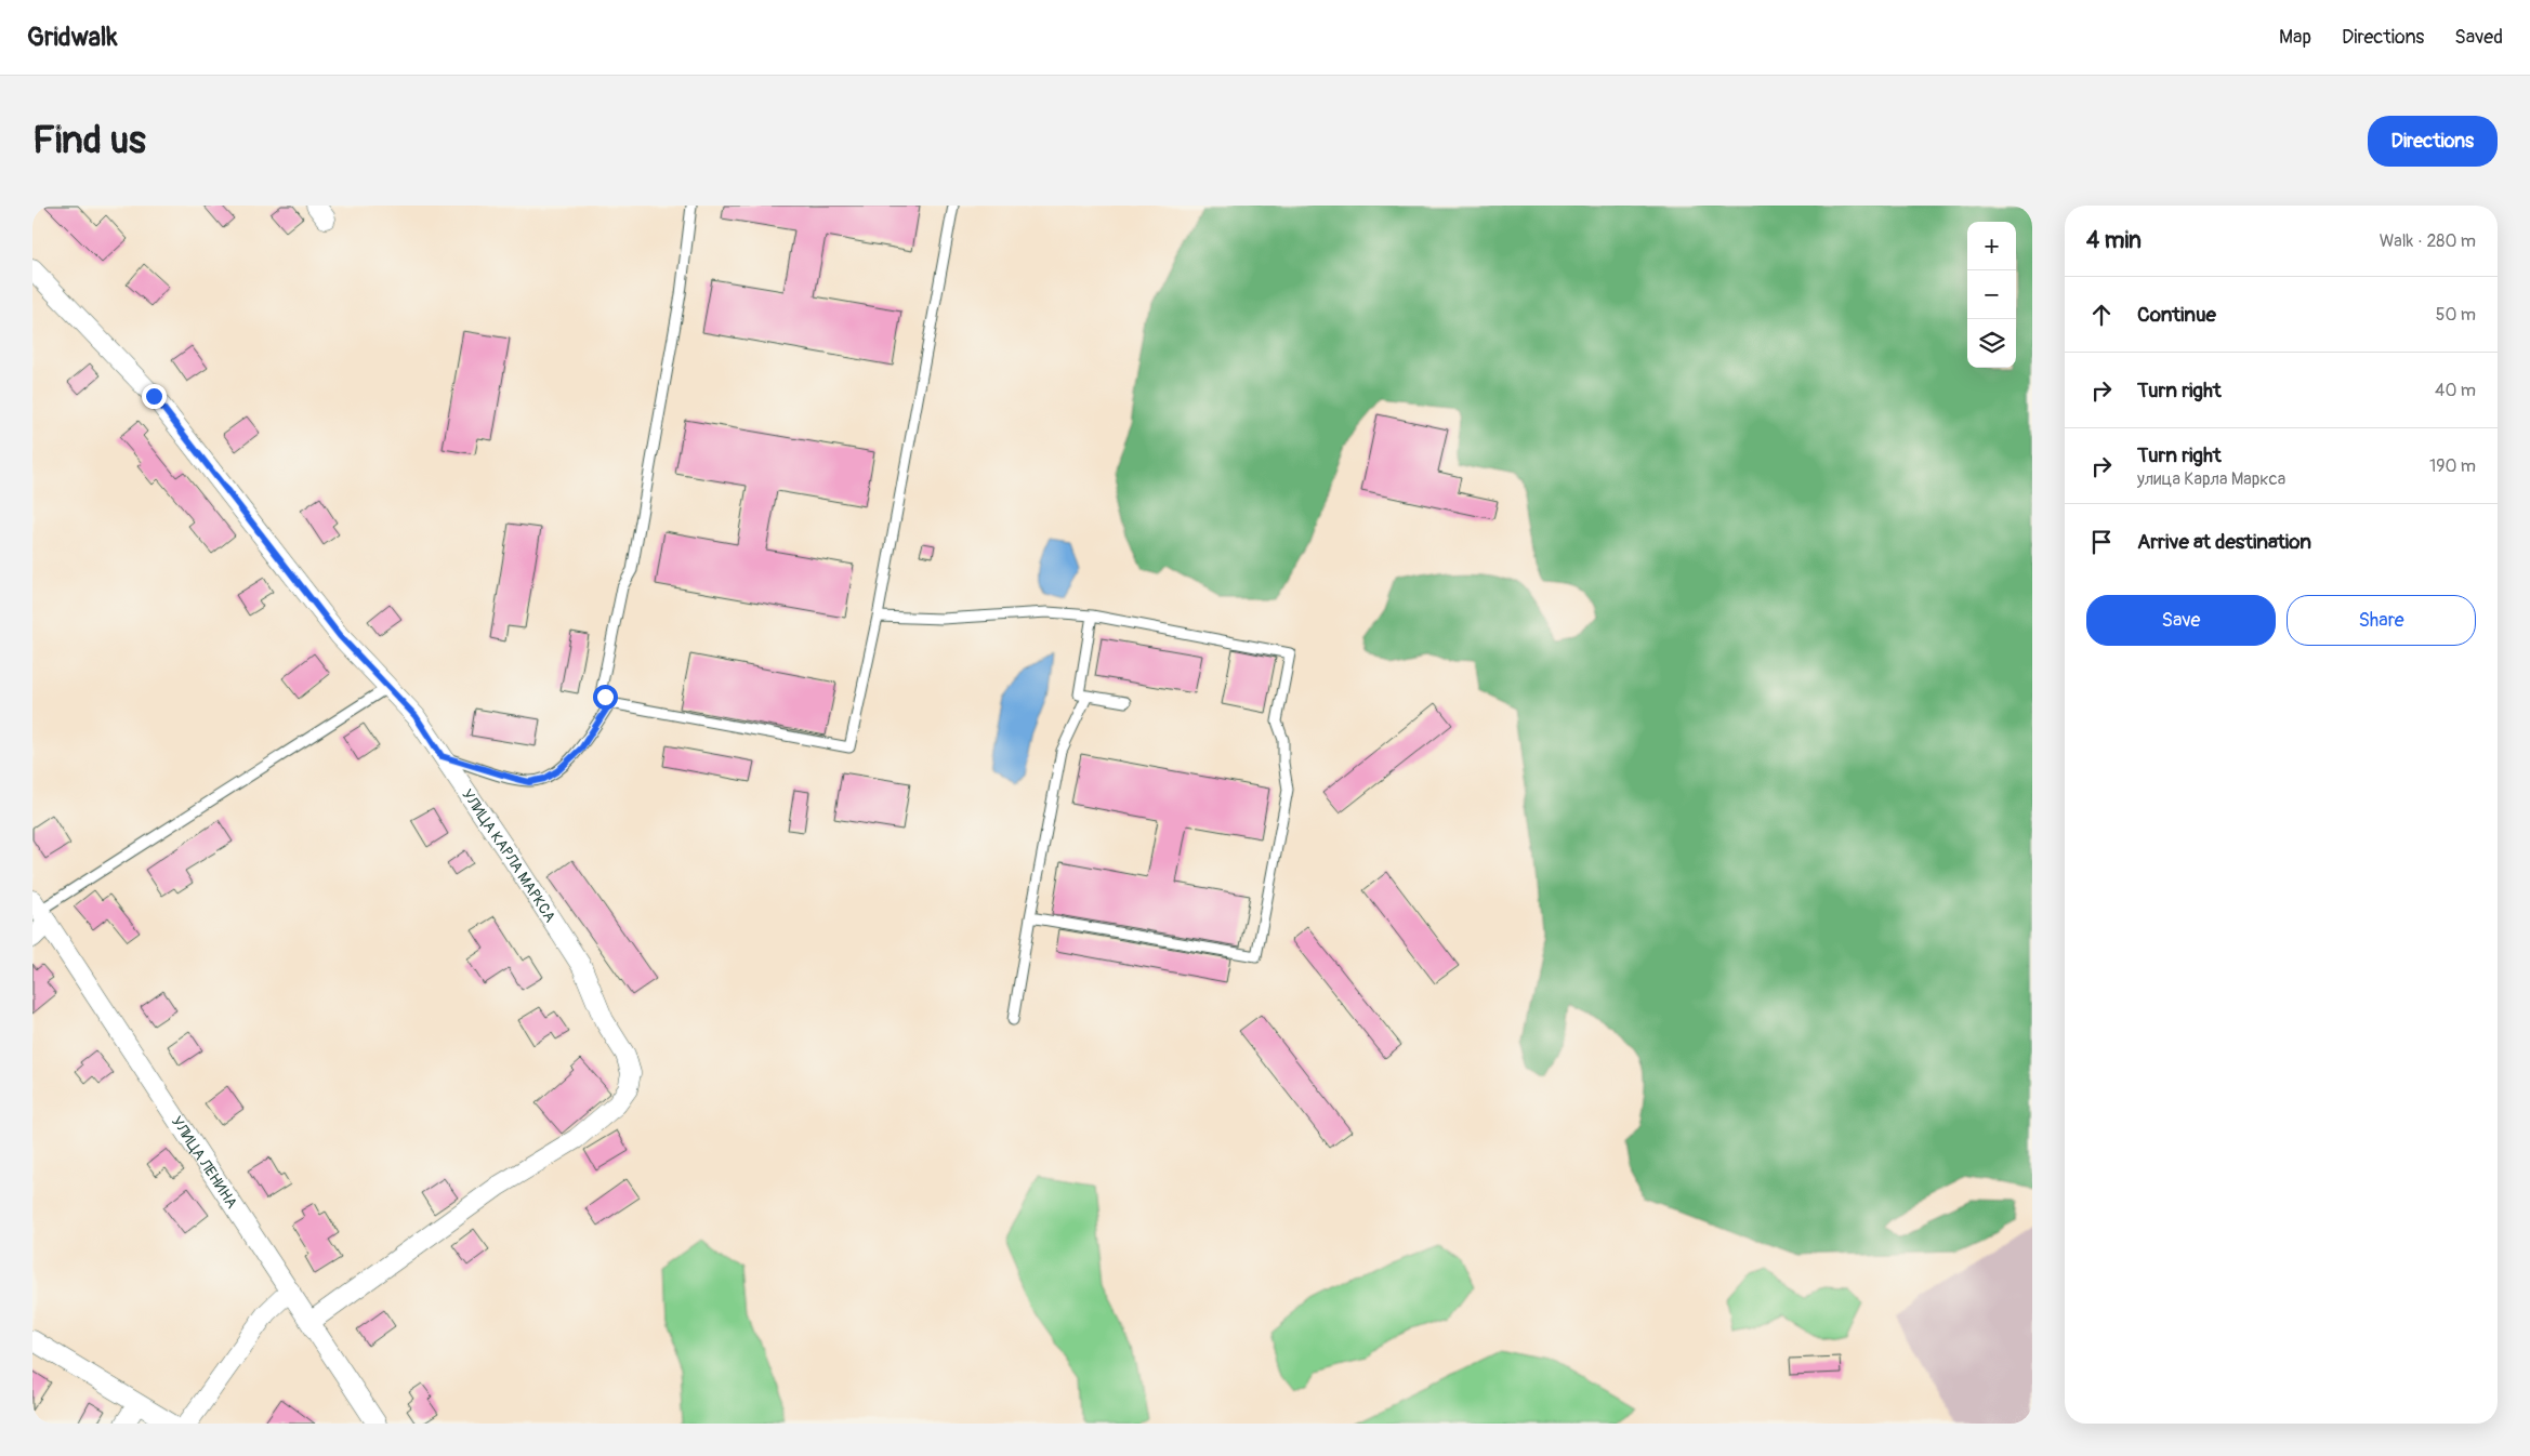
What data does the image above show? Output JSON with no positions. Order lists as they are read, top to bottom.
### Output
{
  "streets": {
    "street": ["УЛИЦА КАРЛА МАРКСА", "УЛИЦА ЛЕНИНА"]
  },
  "crossings": [
    ["УЛИЦА КАРЛА МАРКСА", "УЛИЦА ЛЕНИНА"]
  ],
  "page": {
    "header": "Gridwalk",
    "nav": ["Map", "Directions", "Saved"],
    "buttons": [
      "Directions",
      ["Save", "Share"]
    ],
    "title": "Find us",
    "heading": ["4 min", "Walk · 280 m"],
    "map_buttons": ["+", "−"],
    "list": [
      ["Continue", "50 m"],
      ["Turn right", "40 m"],
      ["Turn right", "улица Карла Маркса", "190 m"],
      "Arrive at destination"
    ]
  }
}
